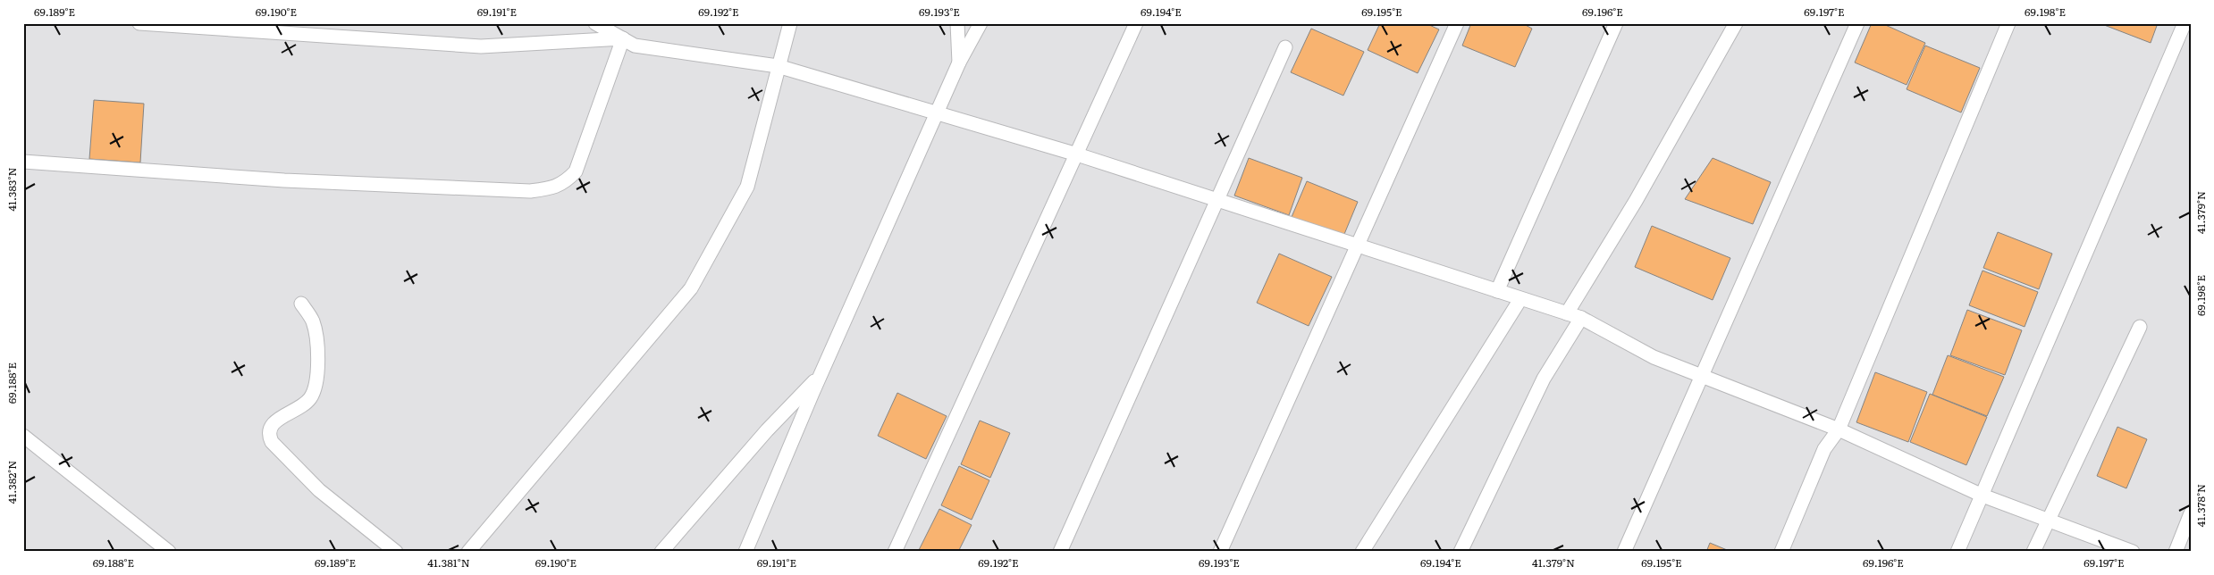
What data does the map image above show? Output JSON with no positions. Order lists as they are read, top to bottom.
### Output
{
  "coordinates": [
    "69.189°E",
    "69.190°E",
    "69.191°E",
    "69.192°E",
    "69.193°E",
    "69.194°E",
    "69.195°E",
    "69.196°E",
    "69.197°E",
    "69.198°E",
    "41.383°N",
    "41.379°N",
    "69.188°E",
    "41.382°N",
    "41.378°N",
    "41.381°N"
  ]
}
